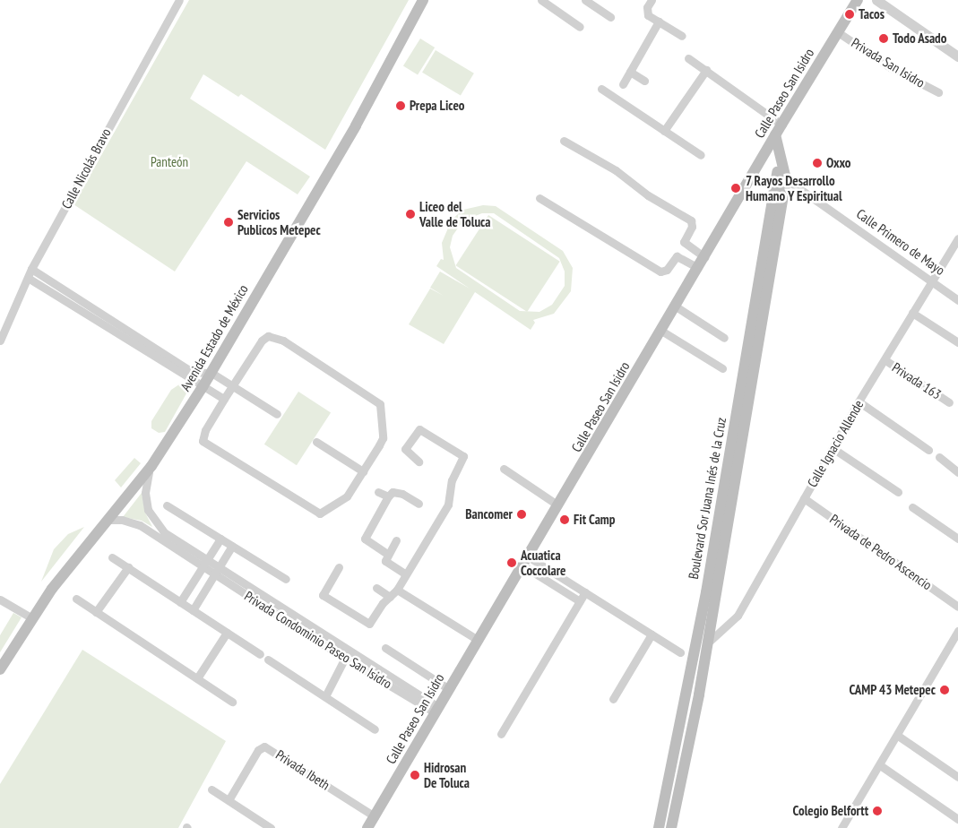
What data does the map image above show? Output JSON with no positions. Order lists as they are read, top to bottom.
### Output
{
  "streets": {
    "main road": [
      "Calle Paseo San Isidro",
      "Calle Primero de Mayo",
      "Avenida Estado de México",
      "Boulevard Sor Juana Inés de la Cruz"
    ],
    "street": [
      "Privada San Isidro",
      "Calle Nicolás Bravo",
      "Privada 163",
      "Calle Ignacio Allende",
      "Privada de Pedro Ascencio",
      "Privada Condominio Paseo San Isidro",
      "Privada Ibeth"
    ]
  },
  "crossings": [
    ["Privada San Isidro", "Calle Paseo San Isidro"],
    ["Calle Paseo San Isidro", "Calle Primero de Mayo"],
    ["Calle Paseo San Isidro", "Privada Condominio Paseo San Isidro"],
    ["Calle Paseo San Isidro", "Privada Ibeth"],
    ["Calle Primero de Mayo", "Calle Ignacio Allende"],
    ["Calle Primero de Mayo", "Boulevard Sor Juana Inés de la Cruz"],
    ["Privada 163", "Calle Ignacio Allende"],
    ["Calle Ignacio Allende", "Boulevard Sor Juana Inés de la Cruz"],
    ["Calle Ignacio Allende", "Privada de Pedro Ascencio"]
  ],
  "parks": ["Panteón"],
  "places": [
    "Tacos",
    "Todo Asado",
    "Prepa Liceo",
    "Oxxo",
    "7 Rayos Desarrollo Humano Y Espiritual",
    "Liceo del Valle de Toluca",
    "Servicios Publicos Metepec",
    "Bancomer",
    "Fit Camp",
    "Acuatica Coccolare",
    "CAMP 43 Metepec",
    "Hidrosan De Toluca",
    "Colegio Belfortt"
  ]
}
